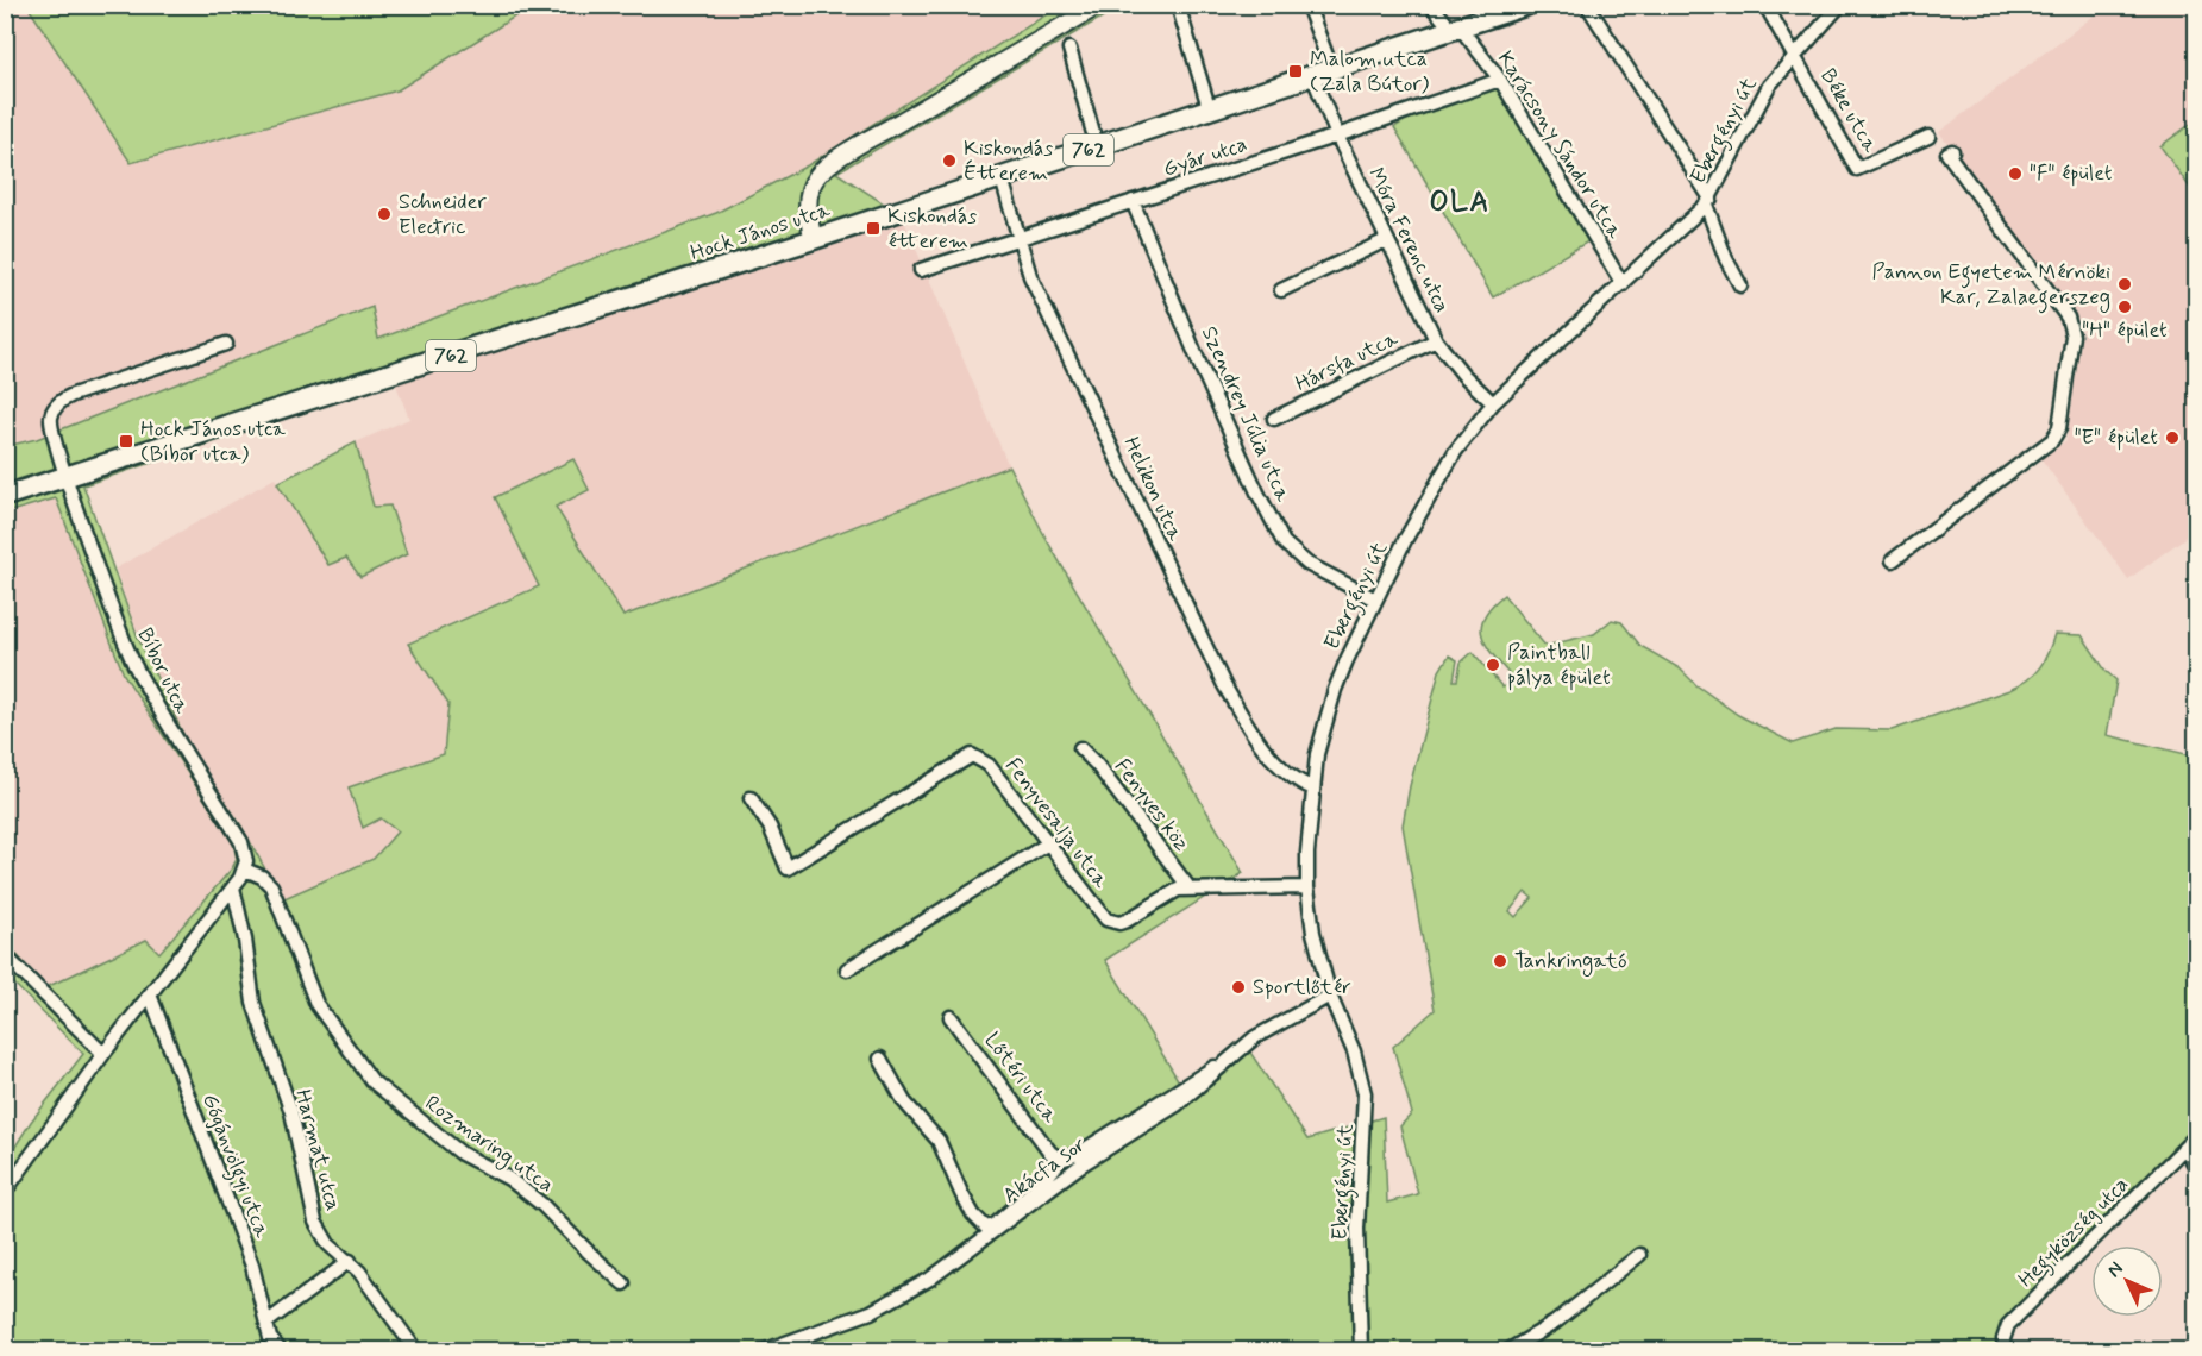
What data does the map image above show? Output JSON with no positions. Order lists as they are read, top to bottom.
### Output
{
  "streets": {
    "main road": ["762", "Hock János utca"],
    "street": [
      "Béke utca",
      "Ebergényi út",
      "Karácsony Sándor utca",
      "Gyár utca",
      "Móra Ferenc utca",
      "Hársfa utca",
      "Szendrey Júlia utca",
      "Helikon utca",
      "Bíbor utca",
      "Fenyves köz",
      "Fenyvesalja utca",
      "Lőtéri utca",
      "Rozmaring utca",
      "Harmat utca",
      "Gógánvölgyi utca",
      "Akácfa sor",
      "Hegyközség utca"
    ]
  },
  "crossings": [
    ["Béke utca", "Ebergényi út"],
    ["Ebergényi út", "Karácsony Sándor utca"],
    ["Ebergényi út", "Móra Ferenc utca"],
    ["Ebergényi út", "Szendrey Júlia utca"],
    ["Ebergényi út", "Helikon utca"],
    ["Ebergényi út", "Fenyvesalja utca"],
    ["Ebergényi út", "Akácfa sor"],
    ["Karácsony Sándor utca", "Gyár utca"],
    ["Karácsony Sándor utca", "Hock János utca"],
    ["Gyár utca", "Móra Ferenc utca"],
    ["Gyár utca", "Szendrey Júlia utca"],
    ["Gyár utca", "Helikon utca"],
    ["Hock János utca", "Móra Ferenc utca"],
    ["Hock János utca", "Helikon utca"],
    ["Hock János utca", "Bíbor utca"],
    ["Móra Ferenc utca", "Hársfa utca"],
    ["Bíbor utca", "Rozmaring utca"],
    ["Fenyves köz", "Fenyvesalja utca"]
  ],
  "districts": ["OLA"],
  "places": {
    "transit": ["Malom utca (Zala Bútor)", "Kiskondás étterem", "Hock János utca (Bíbor utca)"],
    "other": [
      "Kiskondás Étterem",
      "\"F\" épület",
      "Schneider Electric",
      "Pannon Egyetem Mérnöki Kar, Zalaegerszeg",
      "\"H\" épület",
      "\"E\" épület",
      "Paintball pálya épület",
      "Tankringató",
      "Sportlőtér"
    ]
  },
  "north": "top left"
}
